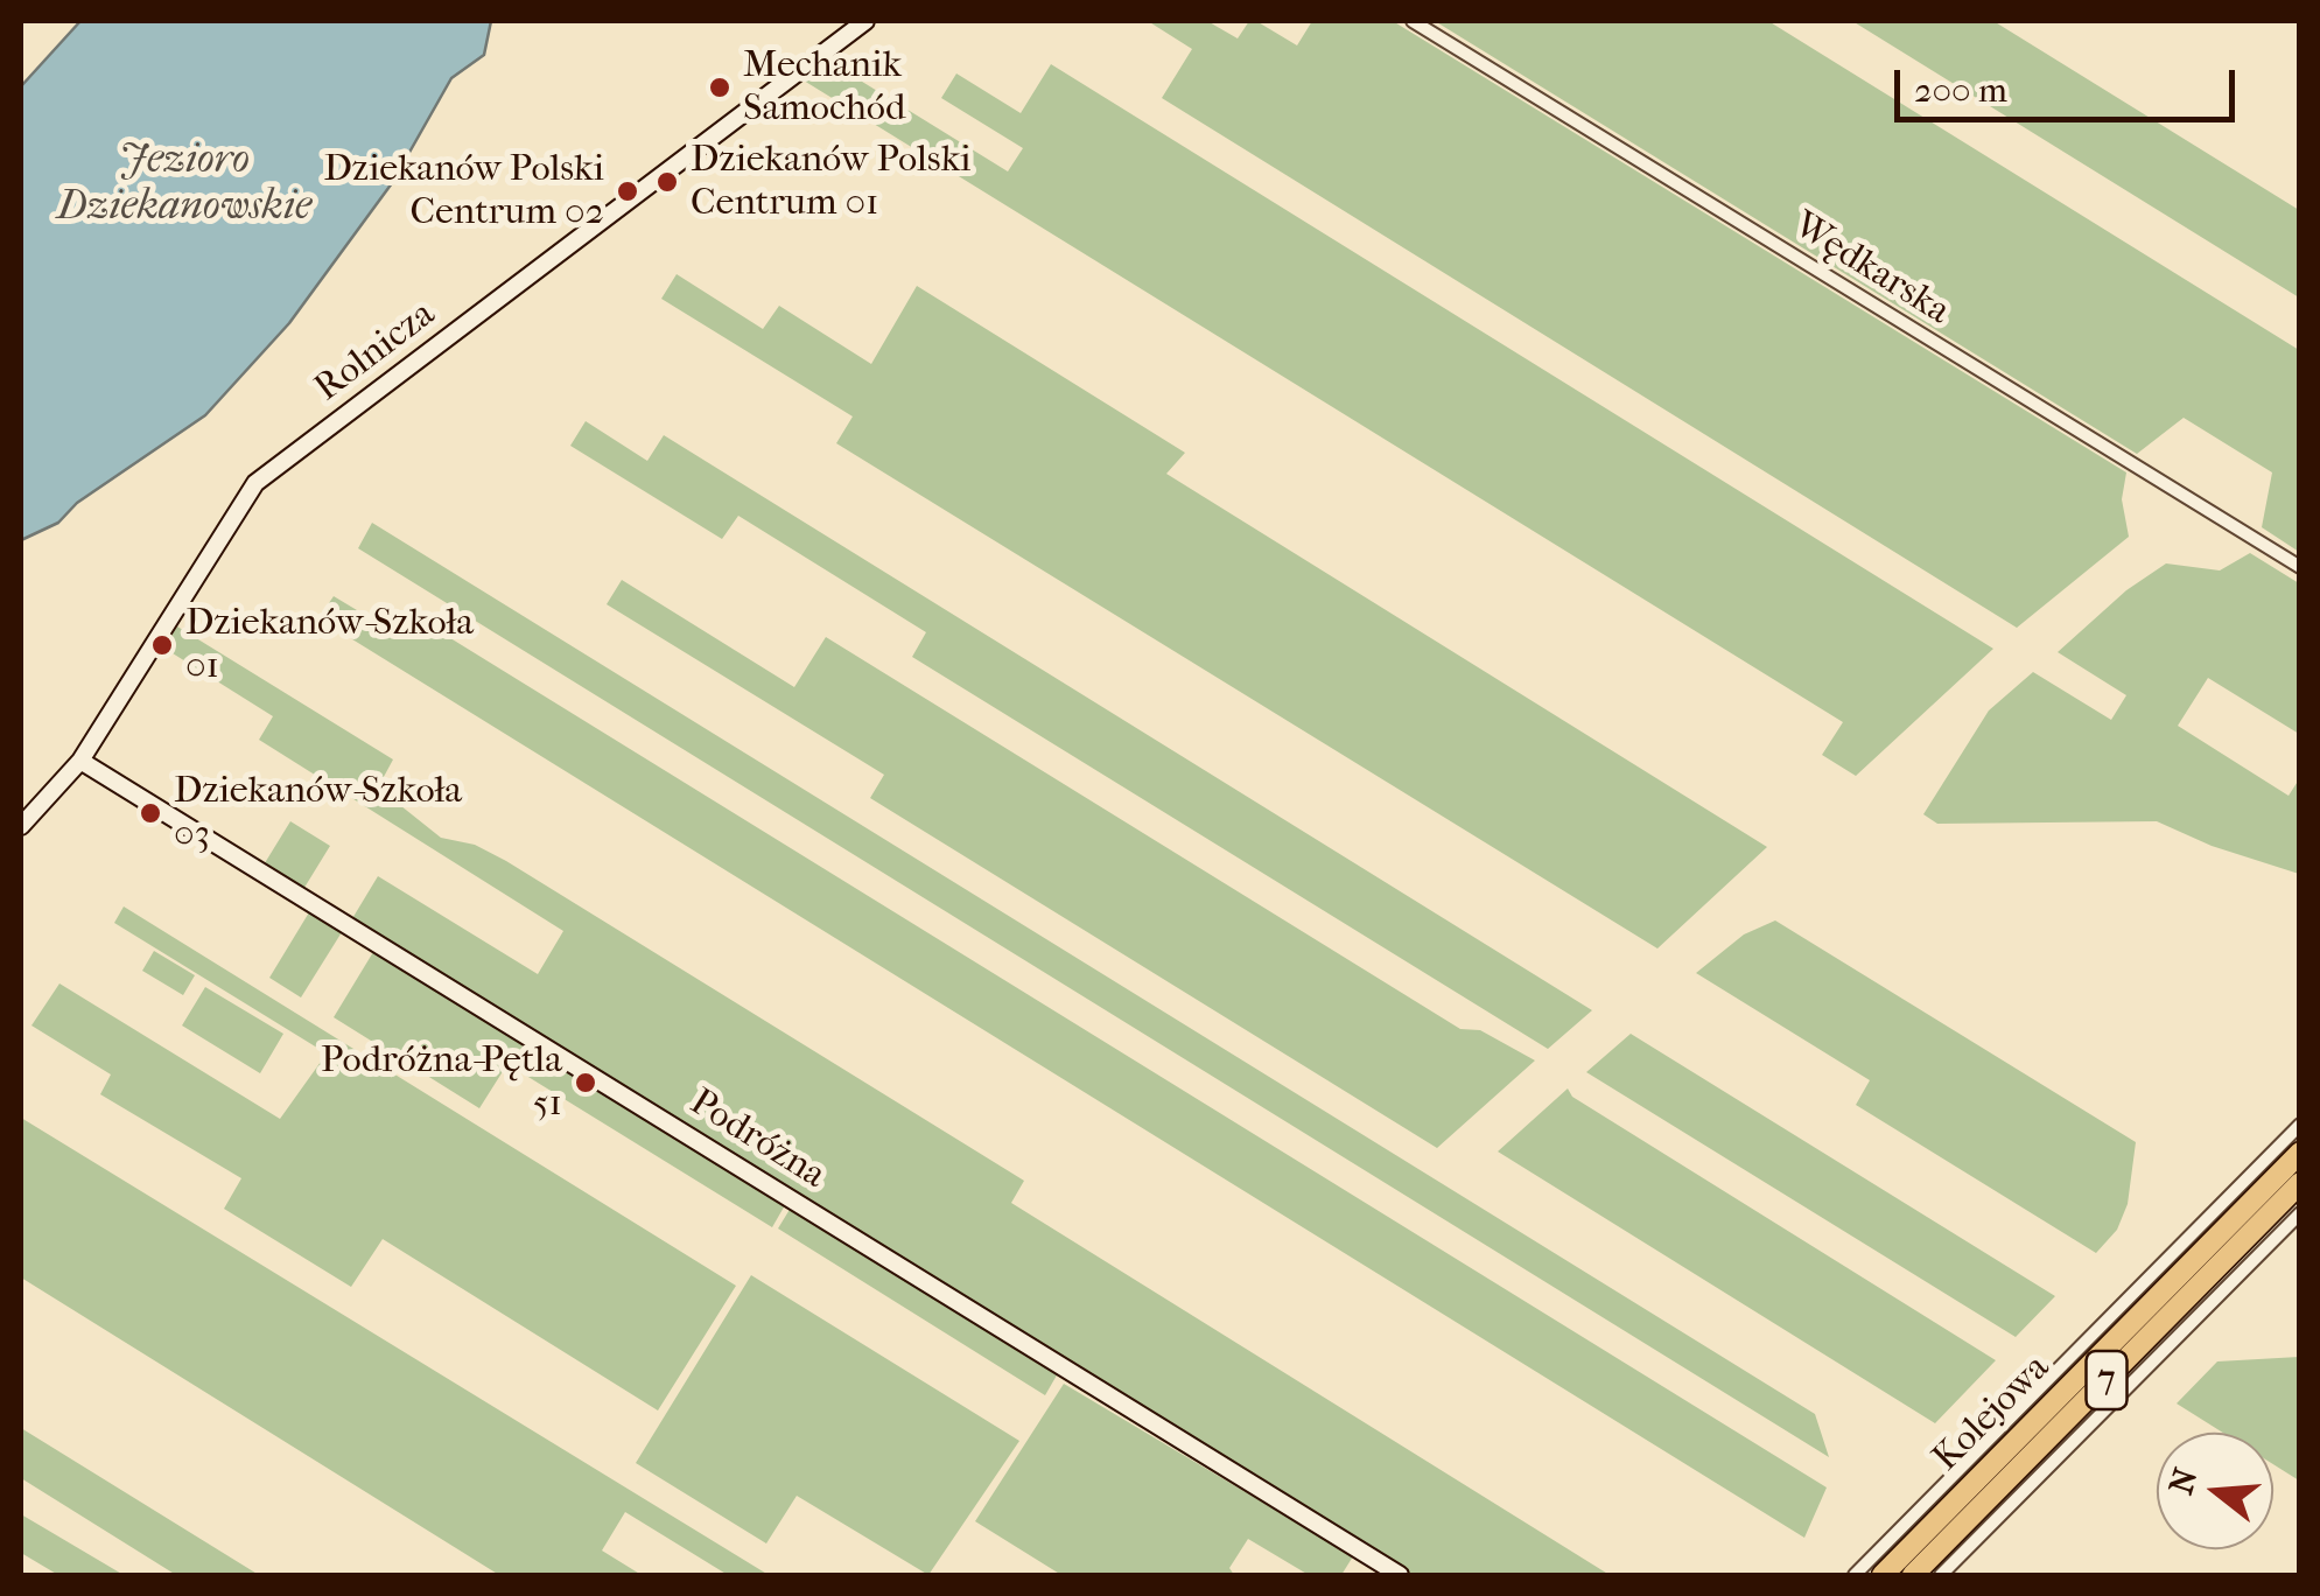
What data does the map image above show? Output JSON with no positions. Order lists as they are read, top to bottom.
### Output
{
  "streets": {
    "highway": ["7", "Kolejowa"],
    "street": ["Wędkarska", "Rolnicza", "Podróżna"]
  },
  "crossings": [
    ["Rolnicza", "Podróżna"]
  ],
  "water": ["Jezioro Dziekanowskie"],
  "places": [
    "Mechanik Samochód",
    "Dziekanów Polski Centrum 01",
    "Dziekanów Polski Centrum 02",
    "Dziekanów-Szkoła 01",
    "Dziekanów-Szkoła 03",
    "Podróżna-Pętla 51"
  ],
  "scale_bar": "200 m",
  "north": "left"
}
